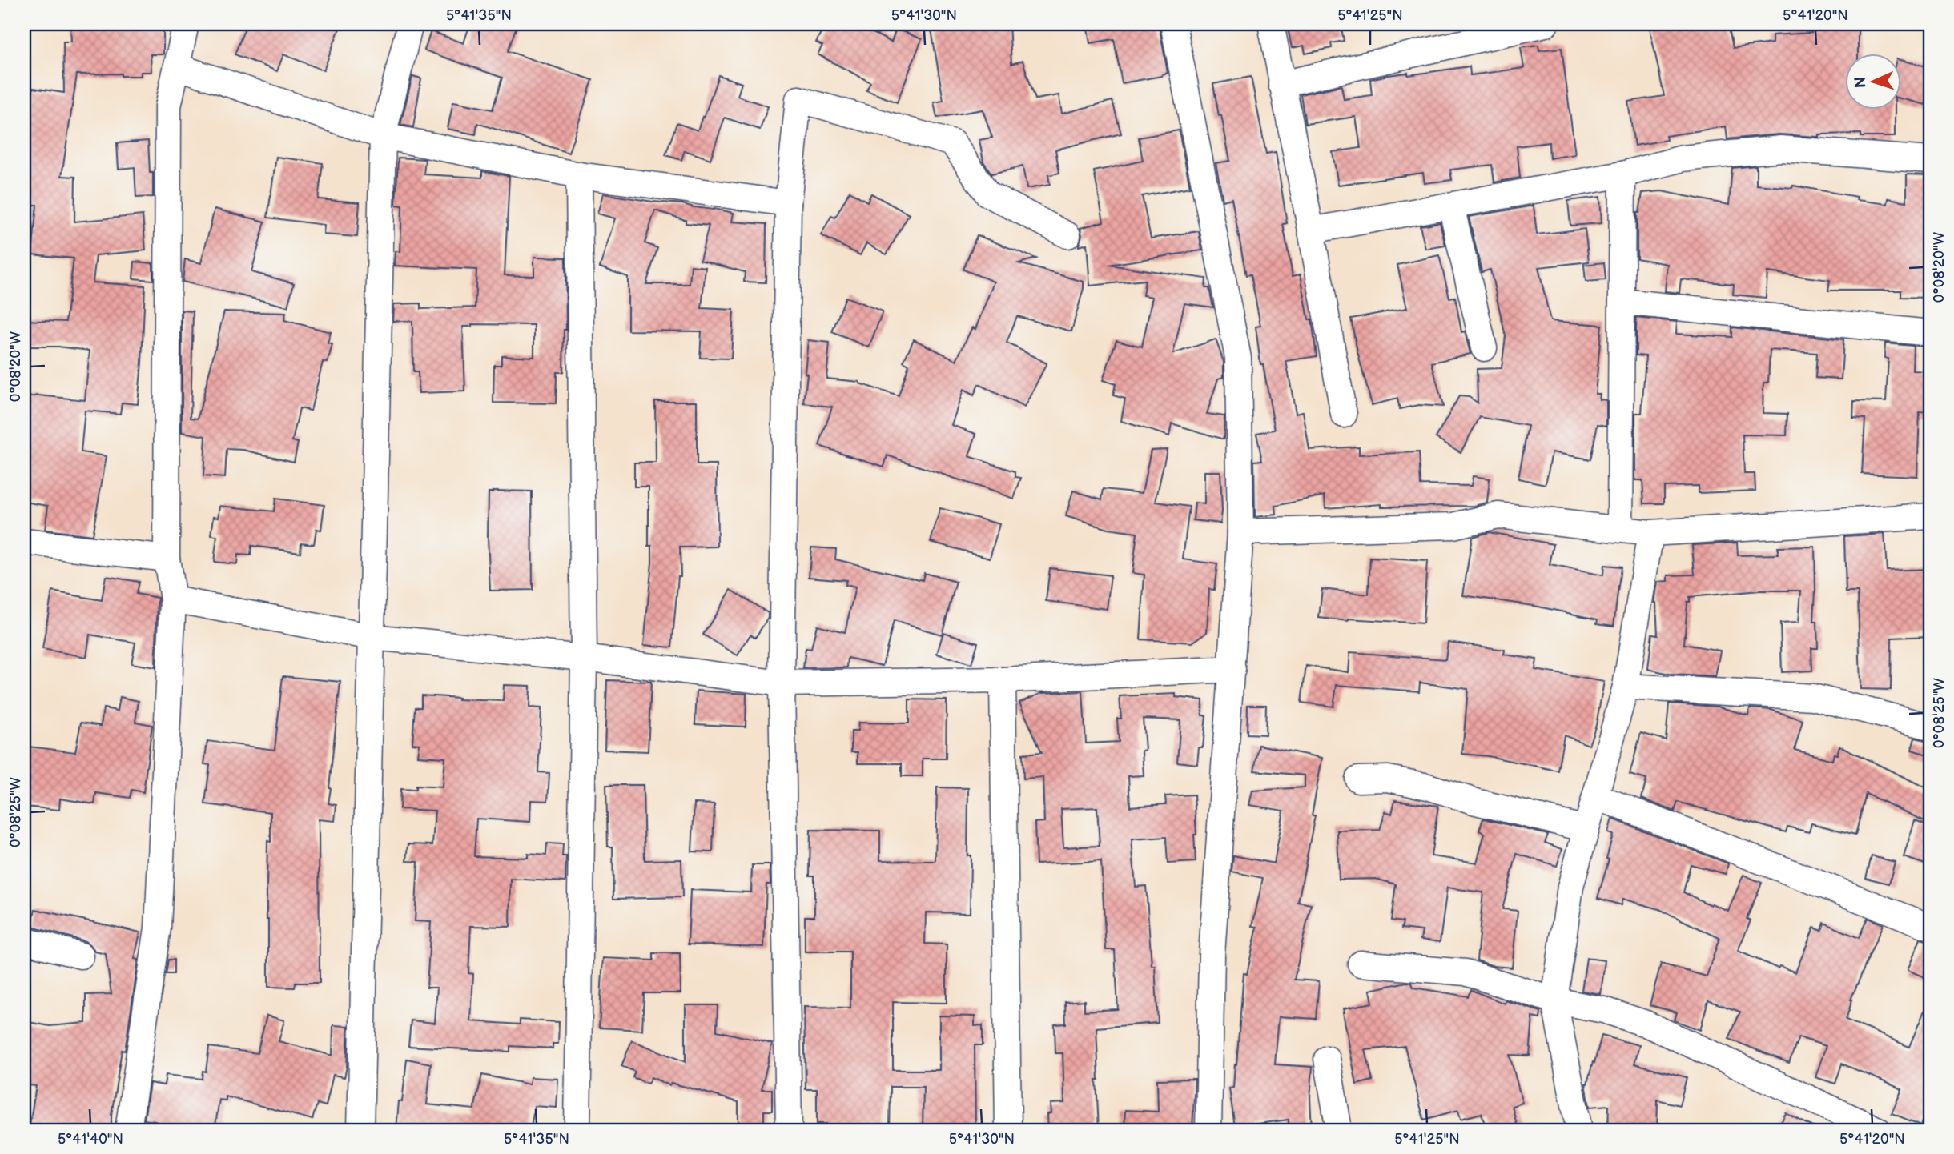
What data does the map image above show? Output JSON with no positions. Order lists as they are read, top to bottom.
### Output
{
  "north": "left",
  "coordinates": [
    "5°41'35\"N",
    "5°41'30\"N",
    "5°41'25\"N",
    "5°41'20\"N",
    "0°08'20\"W",
    "0°08'25\"W",
    "5°41'40\"N"
  ]
}
